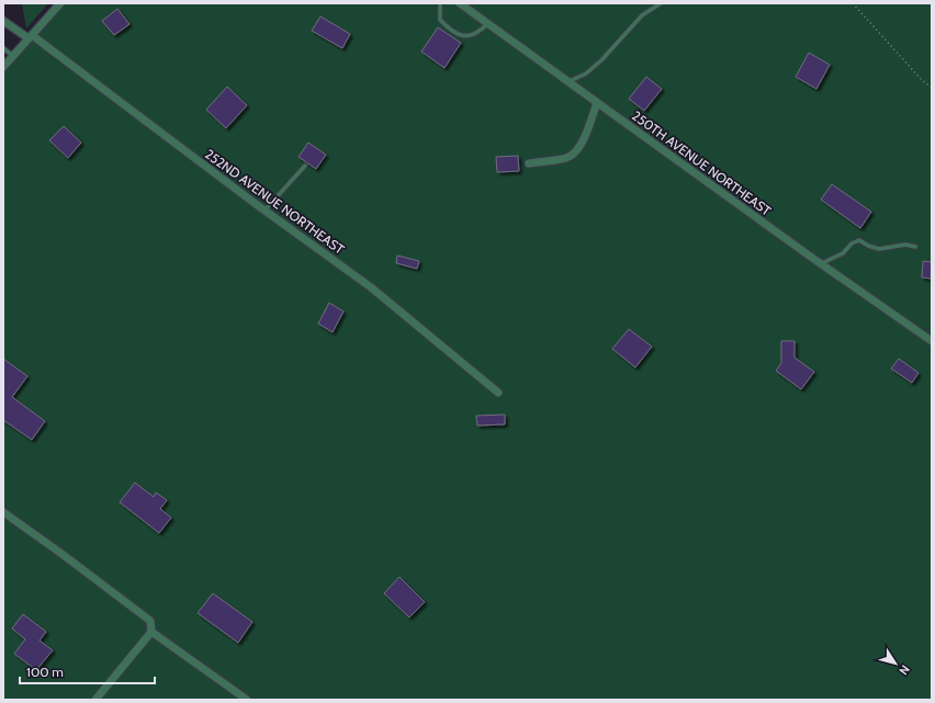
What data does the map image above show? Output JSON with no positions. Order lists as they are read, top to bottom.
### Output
{
  "streets": {
    "street": ["250TH AVENUE NORTHEAST", "252ND AVENUE NORTHEAST"]
  },
  "scale_bar": "100 m",
  "north": "bottom right"
}
